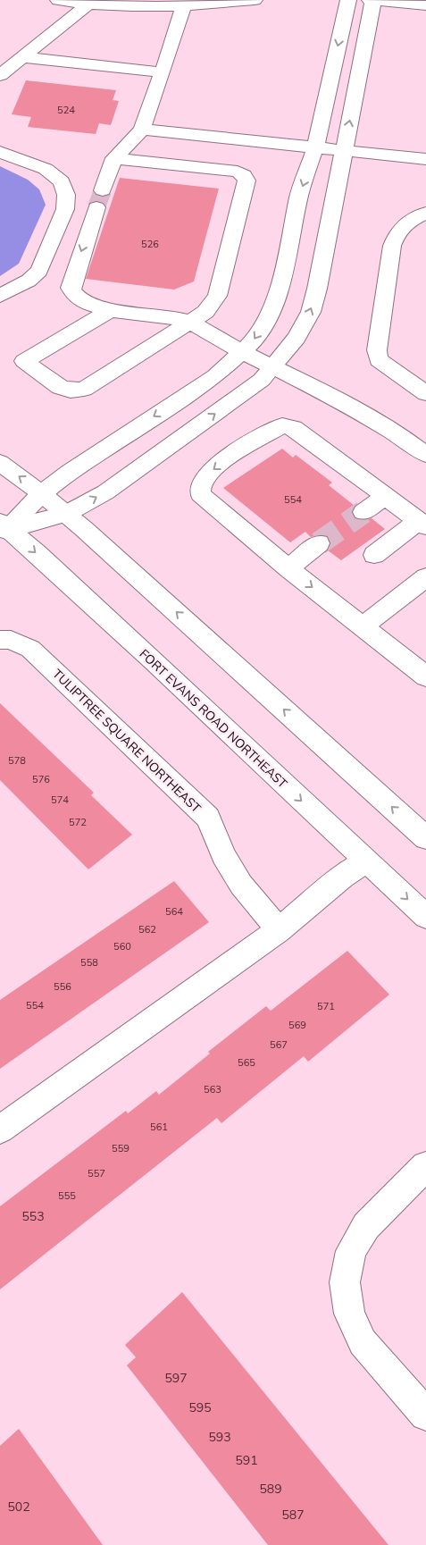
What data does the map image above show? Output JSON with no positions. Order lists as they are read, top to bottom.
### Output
{
  "streets": {
    "main road": ["FORT EVANS ROAD NORTHEAST", "TULIPTREE SQUARE NORTHEAST"]
  },
  "house_numbers": [
    "524",
    "526",
    "554",
    "578",
    "576",
    "574",
    "572",
    "564",
    "562",
    "560",
    "558",
    "556",
    "554",
    "571",
    "569",
    "567",
    "565",
    "563",
    "561",
    "559",
    "557",
    "555",
    "553",
    "597",
    "595",
    "593",
    "591",
    "589",
    "502",
    "587"
  ]
}
